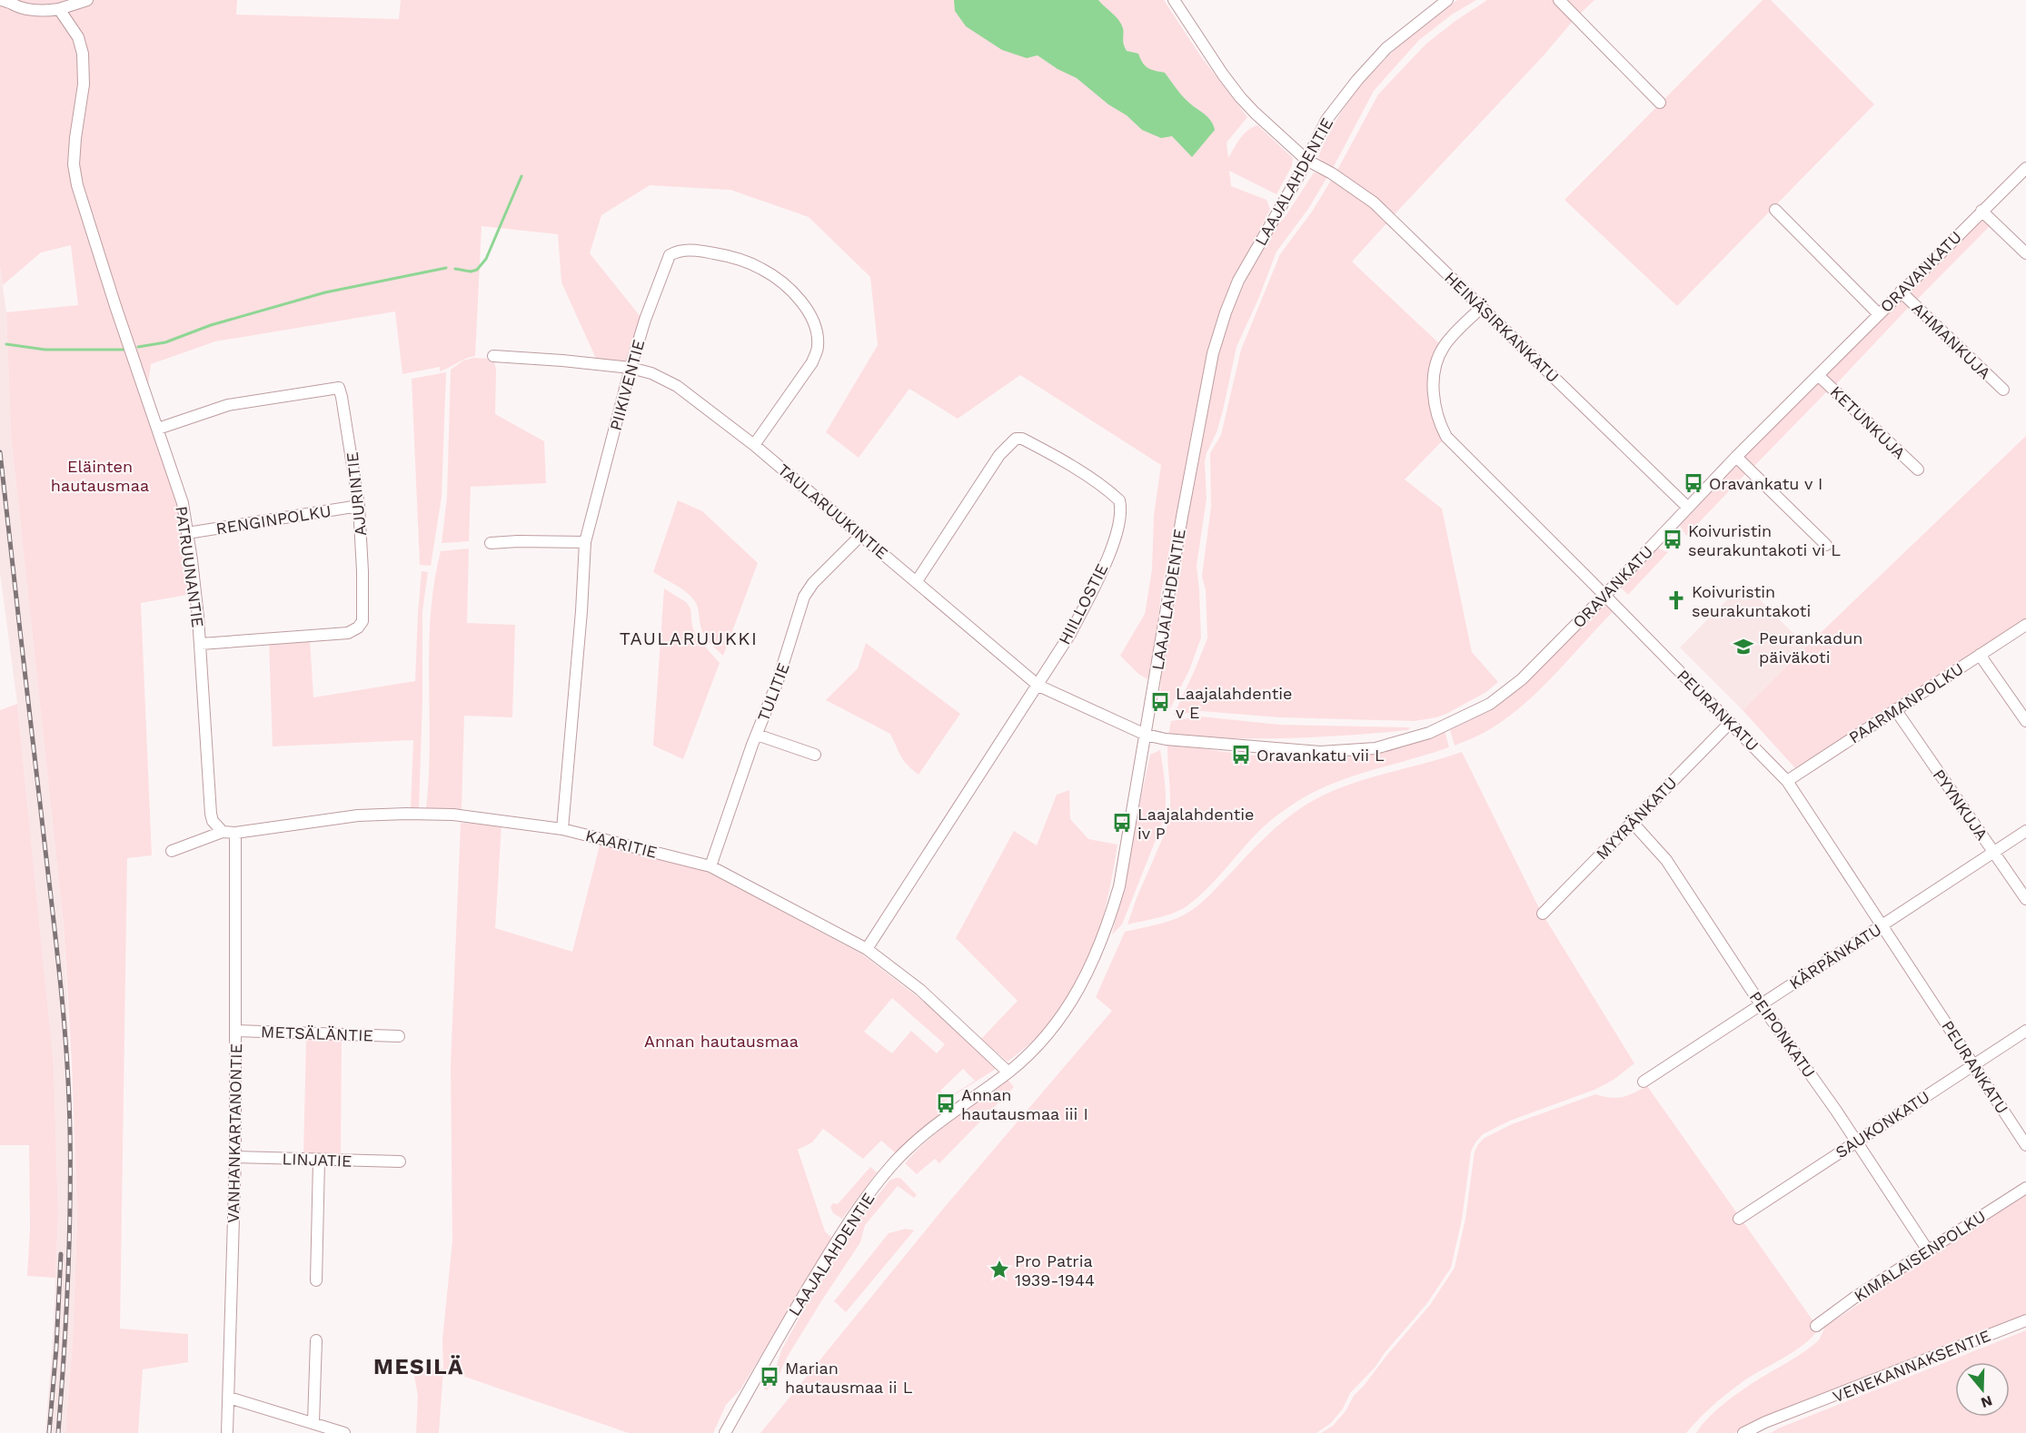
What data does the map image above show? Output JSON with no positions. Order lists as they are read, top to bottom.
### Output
{
  "streets": {
    "street": [
      "LAAJALAHDENTIE",
      "ORAVANKATU",
      "HEINÄSIRKANKATU",
      "AHMANKUJA",
      "PIIKIVENTIE",
      "KETUNKUJA",
      "AJURINTIE",
      "TAULARUUKINTIE",
      "RENGINPOLKU",
      "PATRUUNANTIE",
      "HIILLOSTIE",
      "TULITIE",
      "PAARMANPOLKU",
      "PEURANKATU",
      "PYYNKUJA",
      "MYYRÄNKATU",
      "KAARITIE",
      "KÄRPÄNKATU",
      "METSÄLÄNTIE",
      "PEIPONKATU",
      "SAUKONKATU",
      "VANHANKARTANONTIE",
      "LINJATIE",
      "KIMALAISENPOLKU",
      "VENEKANNAKSENTIE"
    ]
  },
  "crossings": [
    ["LAAJALAHDENTIE", "ORAVANKATU"],
    ["LAAJALAHDENTIE", "HEINÄSIRKANKATU"],
    ["LAAJALAHDENTIE", "TAULARUUKINTIE"],
    ["LAAJALAHDENTIE", "KAARITIE"],
    ["ORAVANKATU", "HEINÄSIRKANKATU"],
    ["ORAVANKATU", "AHMANKUJA"],
    ["ORAVANKATU", "KETUNKUJA"],
    ["ORAVANKATU", "TAULARUUKINTIE"],
    ["ORAVANKATU", "PEURANKATU"],
    ["HEINÄSIRKANKATU", "PEURANKATU"],
    ["PIIKIVENTIE", "TAULARUUKINTIE"],
    ["PIIKIVENTIE", "KAARITIE"],
    ["AJURINTIE", "RENGINPOLKU"],
    ["AJURINTIE", "PATRUUNANTIE"],
    ["TAULARUUKINTIE", "HIILLOSTIE"],
    ["TAULARUUKINTIE", "TULITIE"],
    ["RENGINPOLKU", "PATRUUNANTIE"],
    ["PATRUUNANTIE", "KAARITIE"],
    ["HIILLOSTIE", "KAARITIE"],
    ["TULITIE", "KAARITIE"],
    ["PAARMANPOLKU", "PEURANKATU"],
    ["PAARMANPOLKU", "PYYNKUJA"],
    ["PEURANKATU", "MYYRÄNKATU"],
    ["PEURANKATU", "KÄRPÄNKATU"],
    ["PEURANKATU", "SAUKONKATU"],
    ["PYYNKUJA", "KÄRPÄNKATU"],
    ["MYYRÄNKATU", "PEIPONKATU"],
    ["KAARITIE", "VANHANKARTANONTIE"],
    ["KÄRPÄNKATU", "PEIPONKATU"],
    ["METSÄLÄNTIE", "VANHANKARTANONTIE"],
    ["PEIPONKATU", "SAUKONKATU"],
    ["PEIPONKATU", "KIMALAISENPOLKU"],
    ["VANHANKARTANONTIE", "LINJATIE"]
  ],
  "districts": ["TAULARUUKKI", "MESILÄ"],
  "parks": ["Eläinten hautausmaa", "Annan hautausmaa"],
  "places": {
    "bus stop": [
      "Oravankatu v I",
      "Koivuristin seurakuntakoti vi L",
      "Laajalahdentie v E",
      "Oravankatu vii L",
      "Laajalahdentie iv P",
      "Annan hautausmaa iii I",
      "Marian hautausmaa ii L"
    ],
    "church": ["Koivuristin seurakuntakoti"],
    "school or university": ["Peurankadun päiväkoti"],
    "place": ["Pro Patria 1939-1944"]
  },
  "north": "bottom"
}
